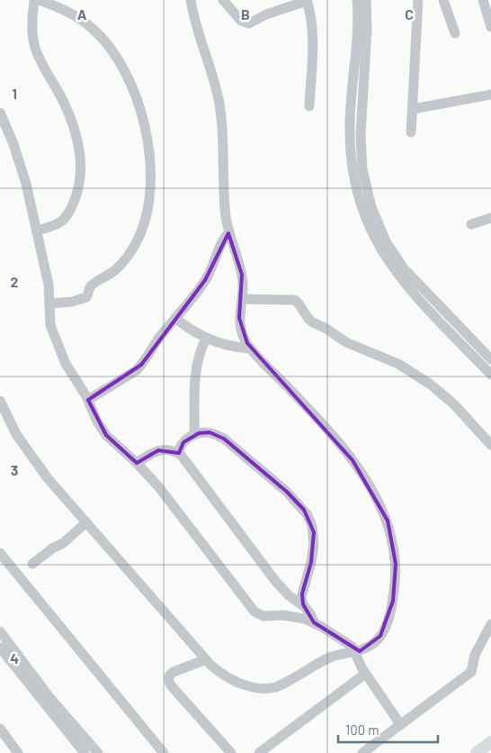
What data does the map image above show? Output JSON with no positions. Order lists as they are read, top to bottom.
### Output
{
  "scale_bar": "100 m",
  "grid": {
    "columns": ["A", "B", "C"],
    "rows": [
      "1",
      "2",
      "3",
      "4"
    ]
  }
}
